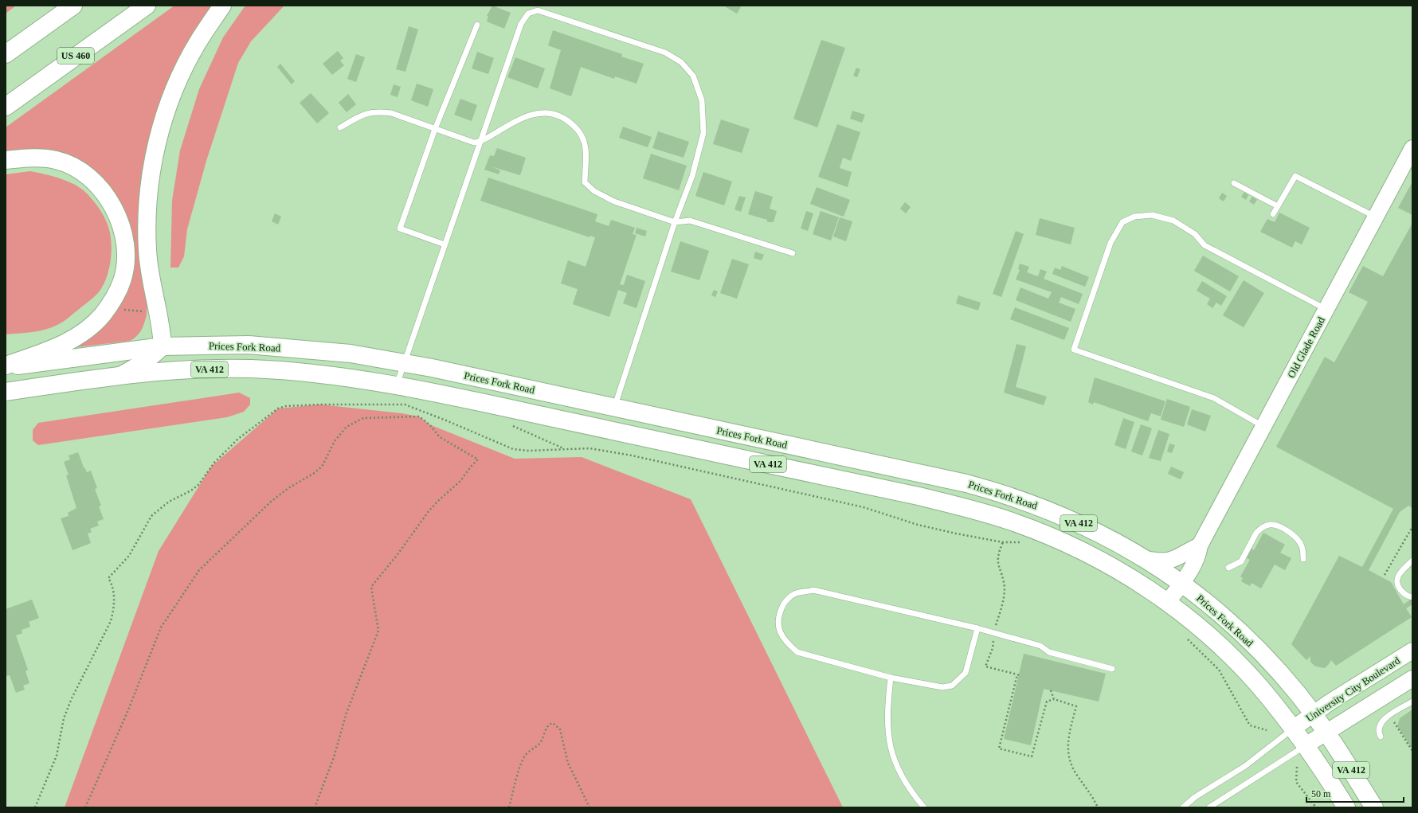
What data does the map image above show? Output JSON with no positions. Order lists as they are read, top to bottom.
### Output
{
  "streets": {
    "main road": ["US 460", "Prices Fork Road", "VA 412"],
    "street": ["Old Glade Road", "University City Boulevard"]
  },
  "crossings": [
    ["Prices Fork Road", "Old Glade Road"],
    ["Prices Fork Road", "University City Boulevard"],
    ["Old Glade Road", "VA 412"],
    ["VA 412", "University City Boulevard"]
  ],
  "scale_bar": "50 m"
}
